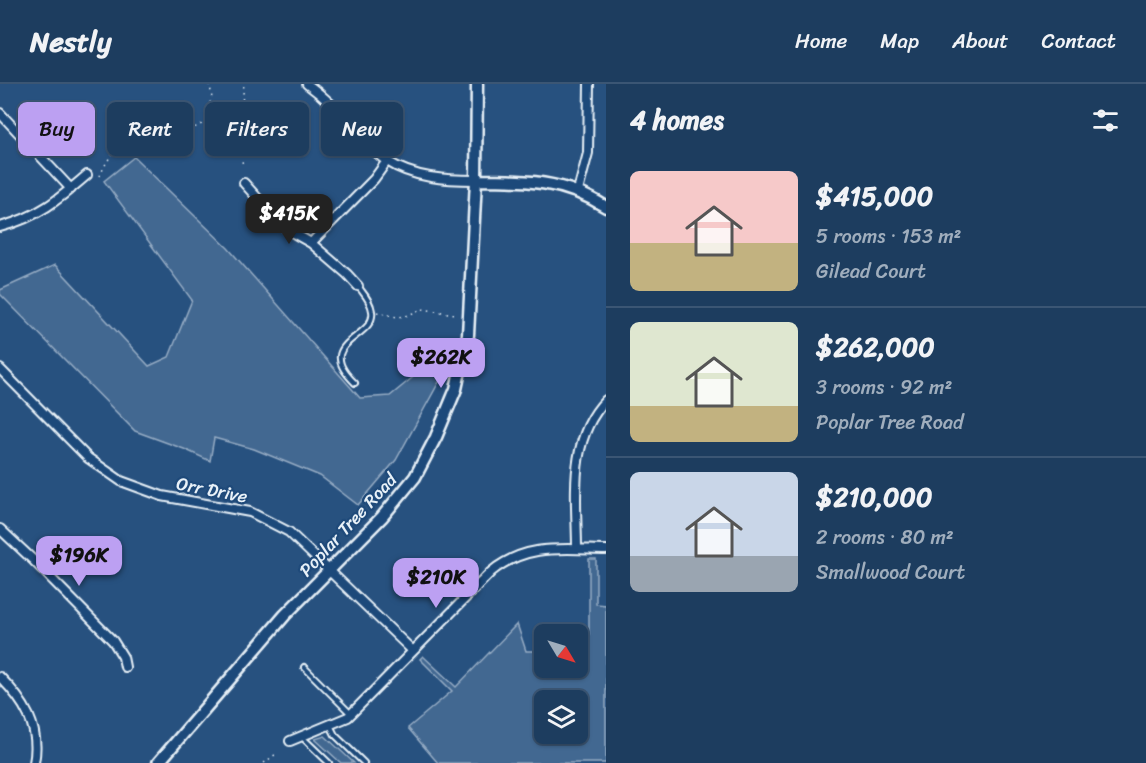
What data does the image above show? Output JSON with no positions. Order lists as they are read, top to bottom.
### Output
{
  "streets": {
    "main road": ["Poplar Tree Road"],
    "street": ["Orr Drive"]
  },
  "crossings": [
    ["Orr Drive", "Poplar Tree Road"]
  ],
  "north": "bottom right",
  "page": {
    "header": "Nestly",
    "nav": [
      "Home",
      "Map",
      "About",
      "Contact"
    ],
    "heading": "4 homes",
    "chip": [
      "Buy",
      "Rent",
      "Filters",
      "New"
    ],
    "list": [
      {
        "name": "$415,000",
        "note": "5 rooms · 153 m² · Gilead Court"
      },
      {
        "name": "$262,000",
        "note": "3 rooms · 92 m² · Poplar Tree Road"
      },
      {
        "name": "$210,000",
        "note": "2 rooms · 80 m² · Smallwood Court"
      }
    ],
    "price": [
      "$415K",
      "$262K",
      "$196K",
      "$210K"
    ]
  }
}
